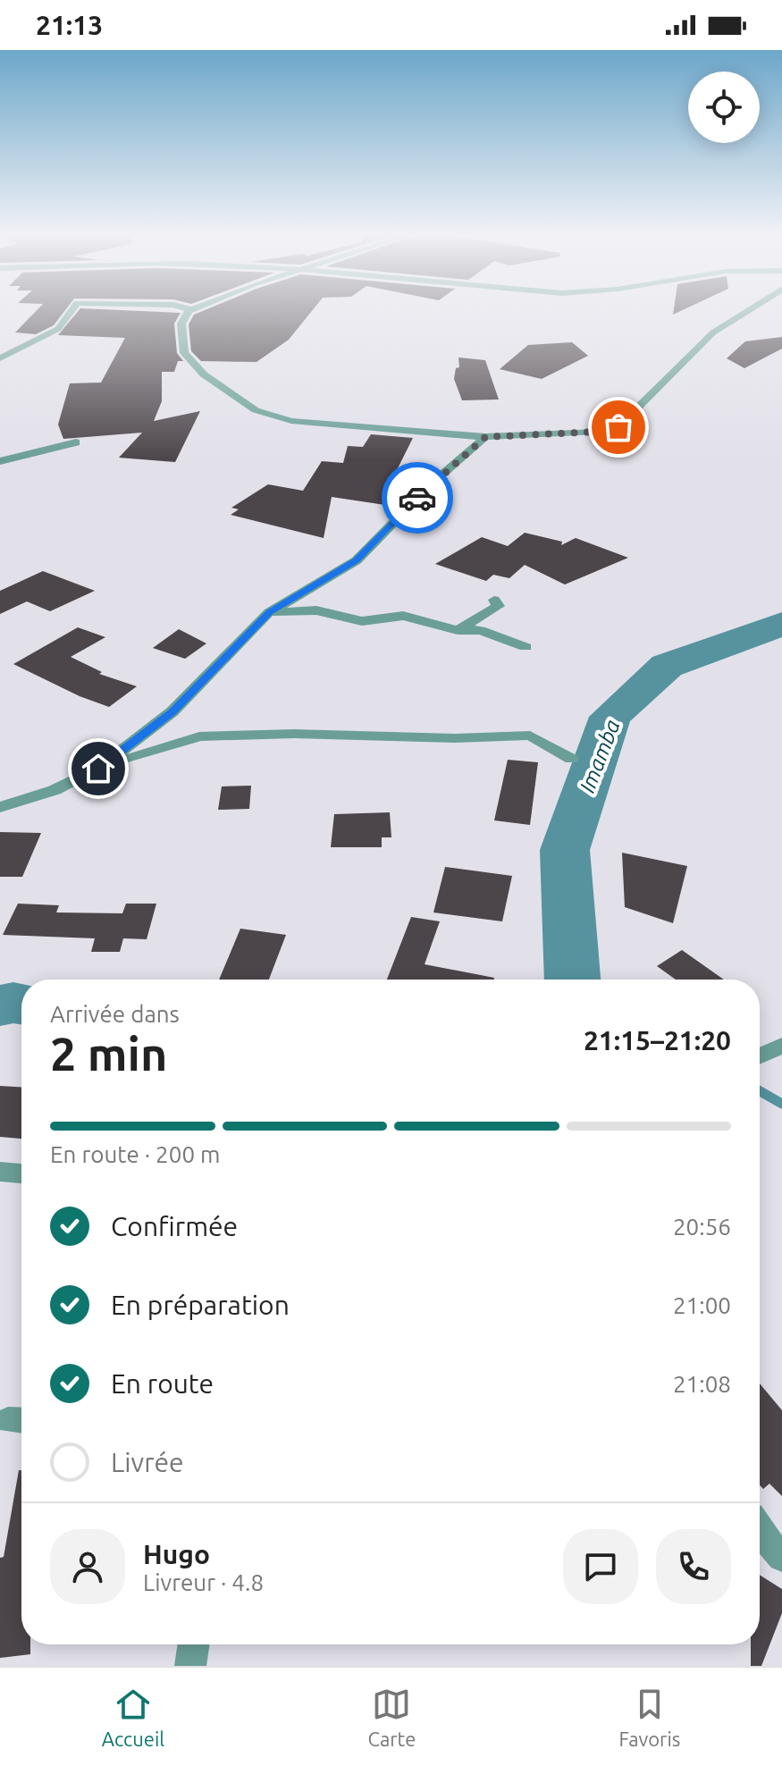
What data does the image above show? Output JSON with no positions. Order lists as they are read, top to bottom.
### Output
{
  "water": ["Imamba"],
  "page": {
    "status": "21:13",
    "heading": ["2 min", "Arrivée dans", "21:15–21:20"],
    "panel": ["Hugo", "Livreur · 4.8"],
    "bar": "En route · 200 m",
    "list": [
      ["Confirmée", "20:56"],
      ["En préparation", "21:00"],
      ["En route", "21:08"],
      "Livrée"
    ],
    "tabs": ["Accueil", "Carte", "Favoris"]
  }
}
